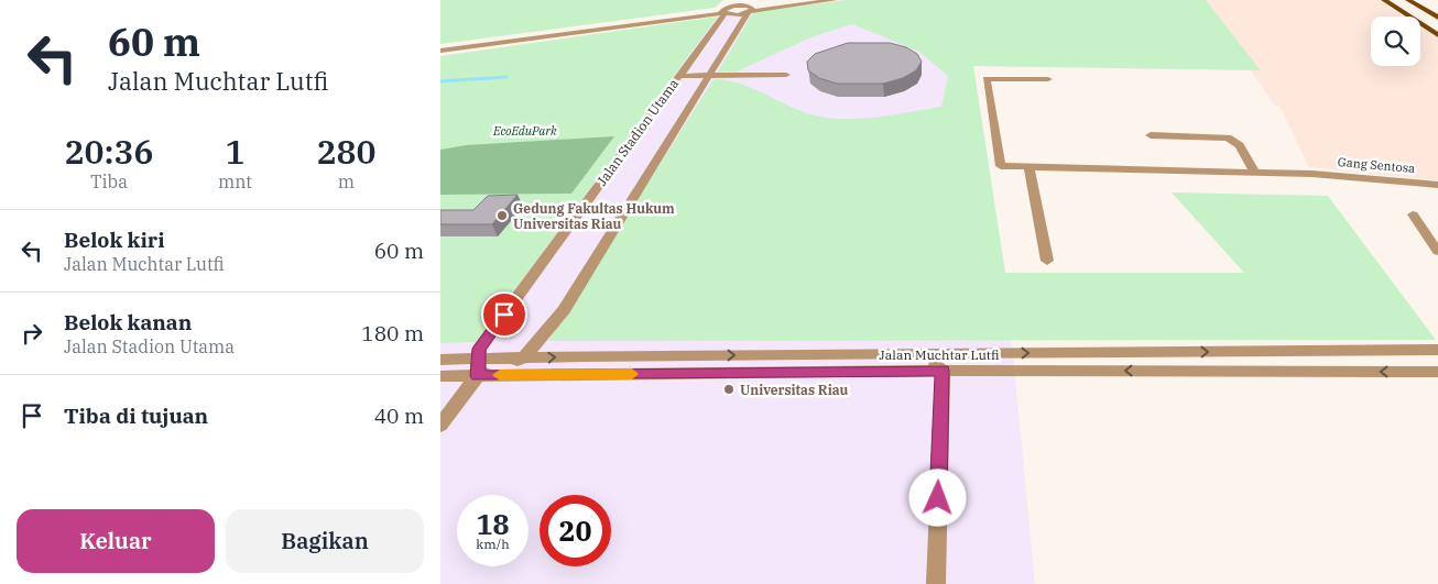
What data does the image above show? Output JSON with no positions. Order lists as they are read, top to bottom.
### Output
{
  "streets": {
    "street": ["Jalan Stadion Utama", "Gang Sentosa", "Jalan Muchtar Lutfi"]
  },
  "crossings": [
    ["Jalan Stadion Utama", "Jalan Muchtar Lutfi"]
  ],
  "parks": ["EcoEduPark"],
  "places": ["Gedung Fakultas Hukum Universitas Riau", "Universitas Riau"],
  "page": {
    "turn": ["60 m", "Jalan Muchtar Lutfi"],
    "eta": [
      "20:36",
      "Tiba",
      "1",
      "mnt",
      "280",
      "m"
    ],
    "list": [
      {
        "name": "Belok kiri",
        "note": "Jalan Muchtar Lutfi",
        "value": "60 m"
      },
      {
        "name": "Belok kanan",
        "note": "Jalan Stadion Utama",
        "value": "180 m"
      },
      {
        "name": "Tiba di tujuan",
        "value": "40 m"
      }
    ],
    "speed": "18 km/h",
    "limit": "20",
    "buttons": ["Keluar", "Bagikan"]
  }
}
